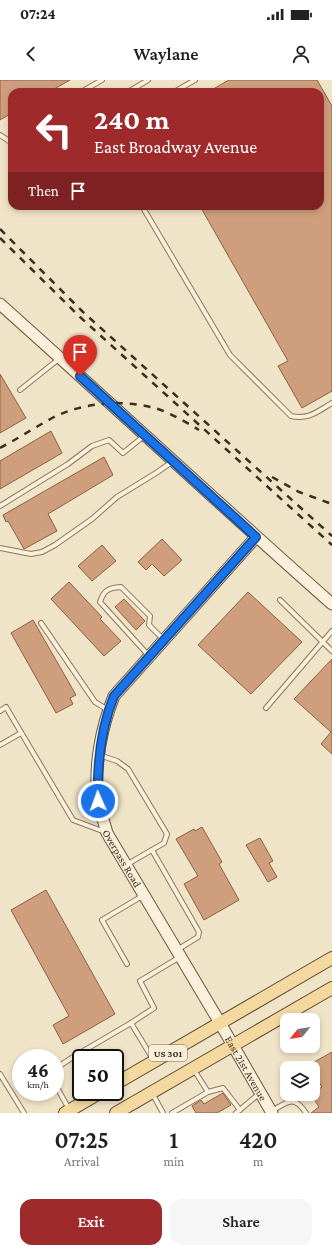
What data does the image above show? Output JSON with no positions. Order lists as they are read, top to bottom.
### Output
{
  "streets": {
    "main road": ["Overpass Road", "US 301", "East 21st Avenue"]
  },
  "crossings": [
    ["Overpass Road", "US 301"],
    ["Overpass Road", "East 21st Avenue"],
    ["US 301", "East 21st Avenue"]
  ],
  "north": "bottom left",
  "page": {
    "status": "07:24",
    "header": "Waylane",
    "turn": ["240 m", "East Broadway Avenue"],
    "then": "Then",
    "speed": "46 km/h",
    "limit": "50",
    "eta": [
      "07:25",
      "Arrival",
      "1",
      "min",
      "420",
      "m"
    ],
    "buttons": ["Exit", "Share"]
  }
}
